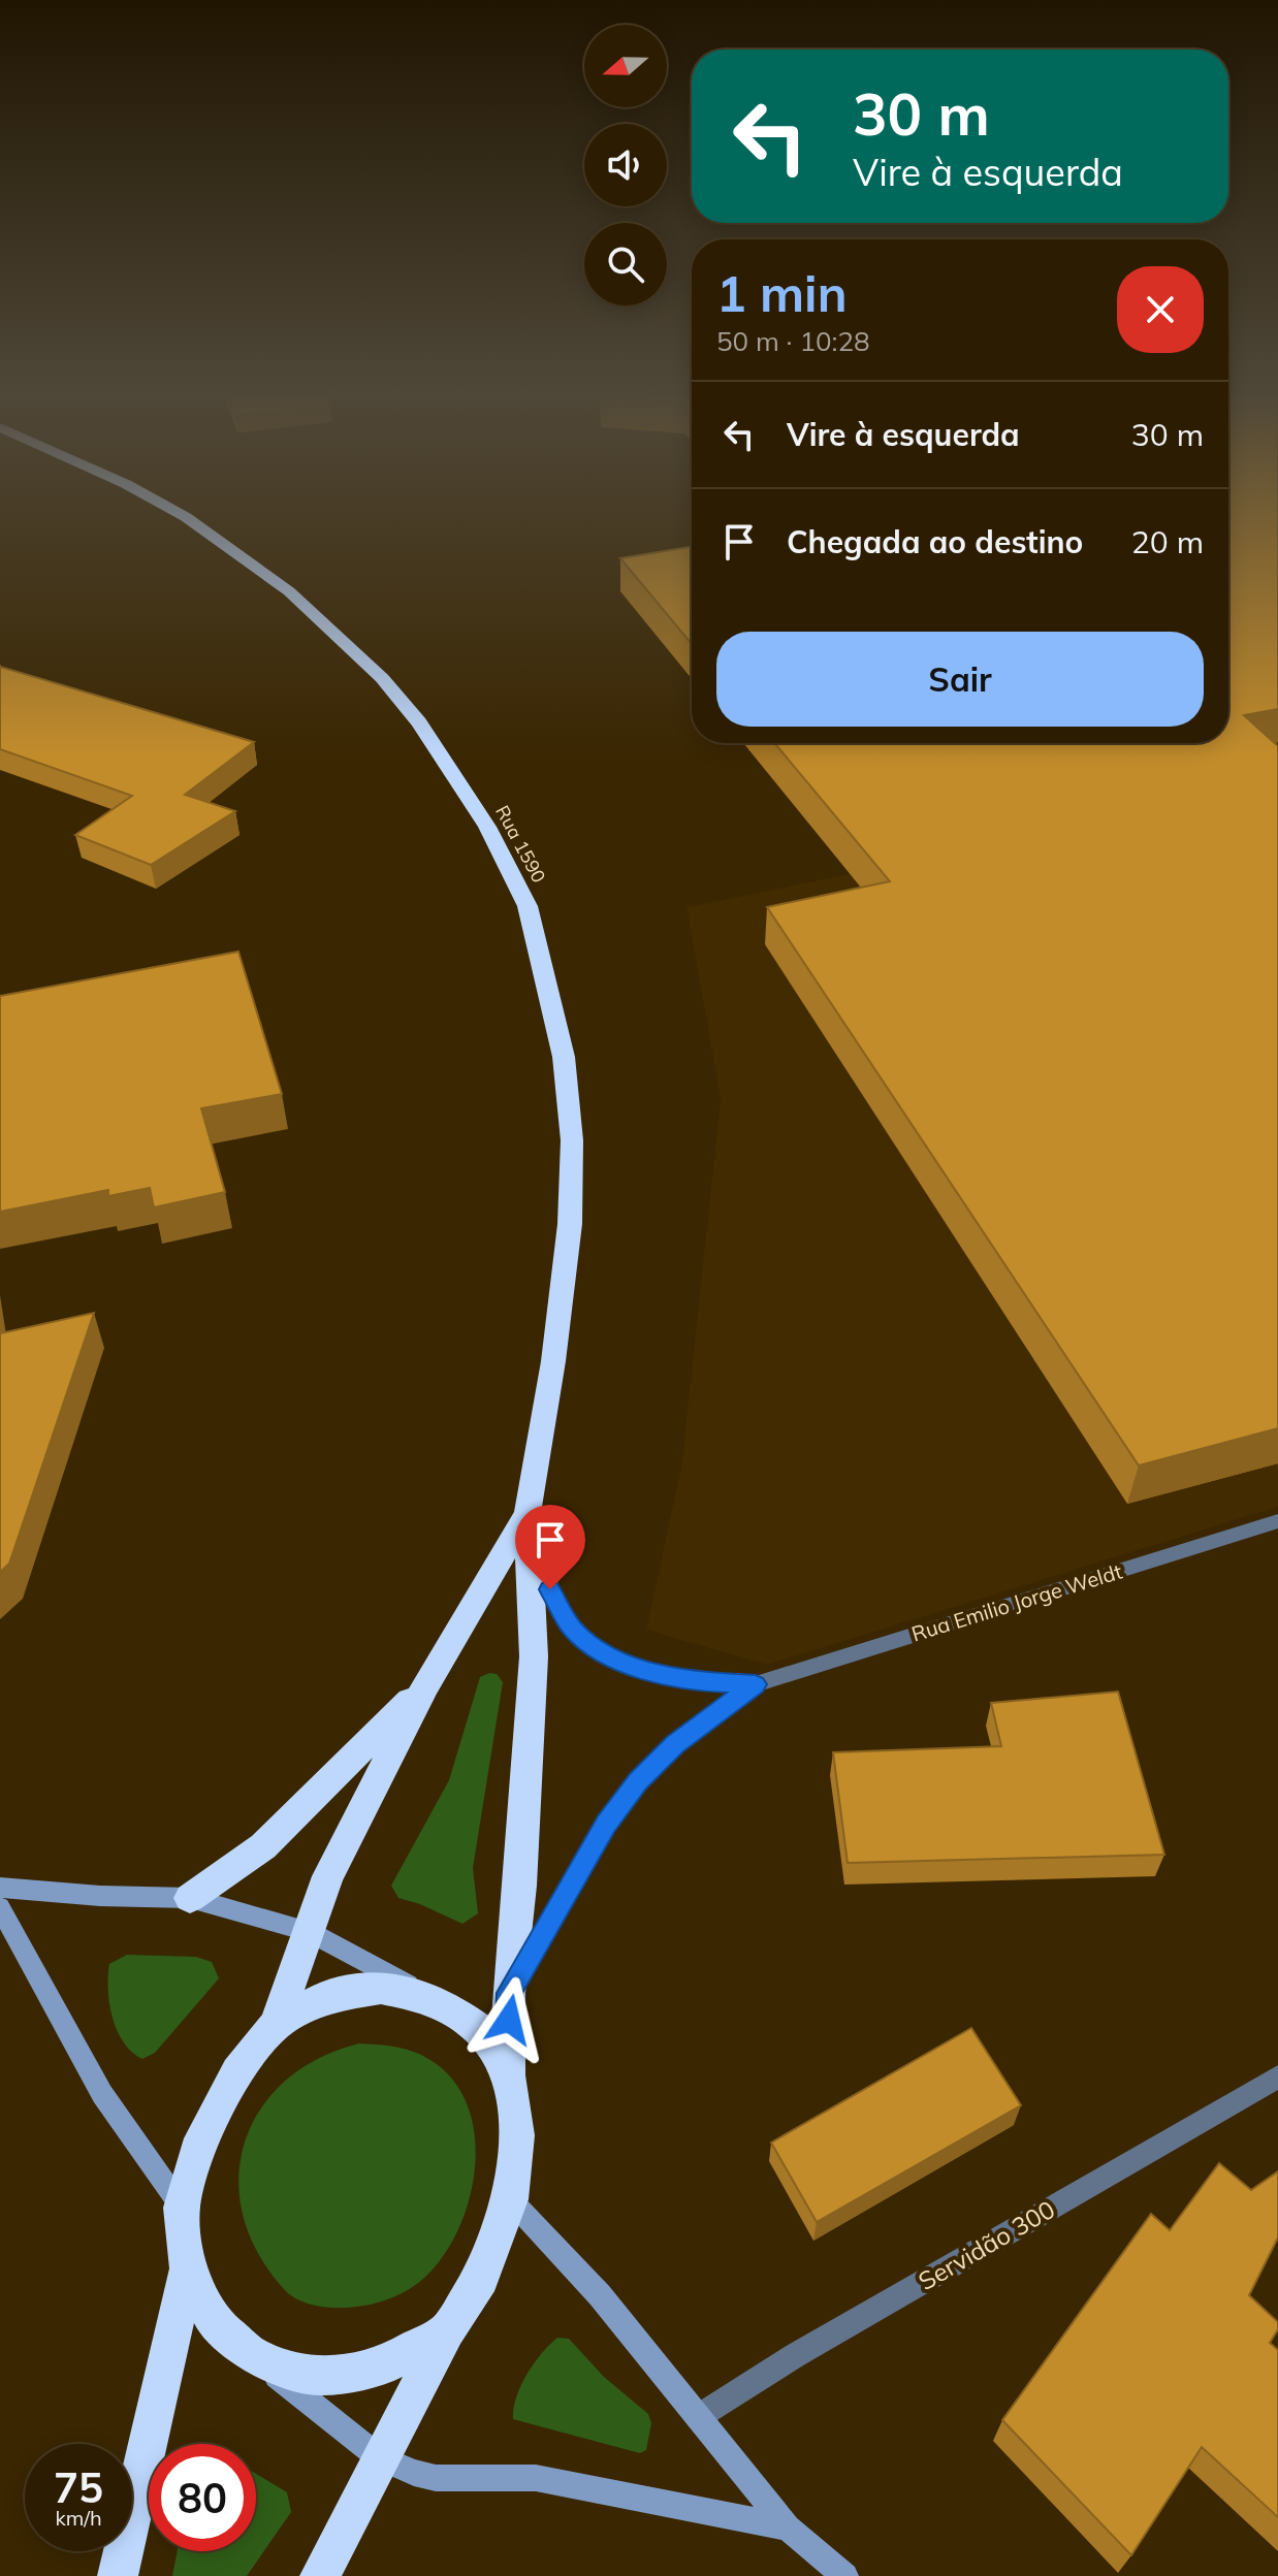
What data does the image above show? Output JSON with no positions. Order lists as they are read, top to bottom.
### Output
{
  "streets": {
    "highway": ["Rua 1590"],
    "street": ["Rua Emilio Jorge Weldt", "Servidão 300"]
  },
  "crossings": [
    ["Rua 1590", "Rua Emilio Jorge Weldt"]
  ],
  "north": "left",
  "page": {
    "turn": ["30 m", "Vire à esquerda"],
    "heading": ["1 min", "50 m · 10:28"],
    "list": [
      {
        "name": "Vire à esquerda",
        "value": "30 m"
      },
      {
        "name": "Chegada ao destino",
        "value": "20 m"
      }
    ],
    "buttons": "Sair",
    "speed": "75 km/h",
    "limit": "80"
  }
}
